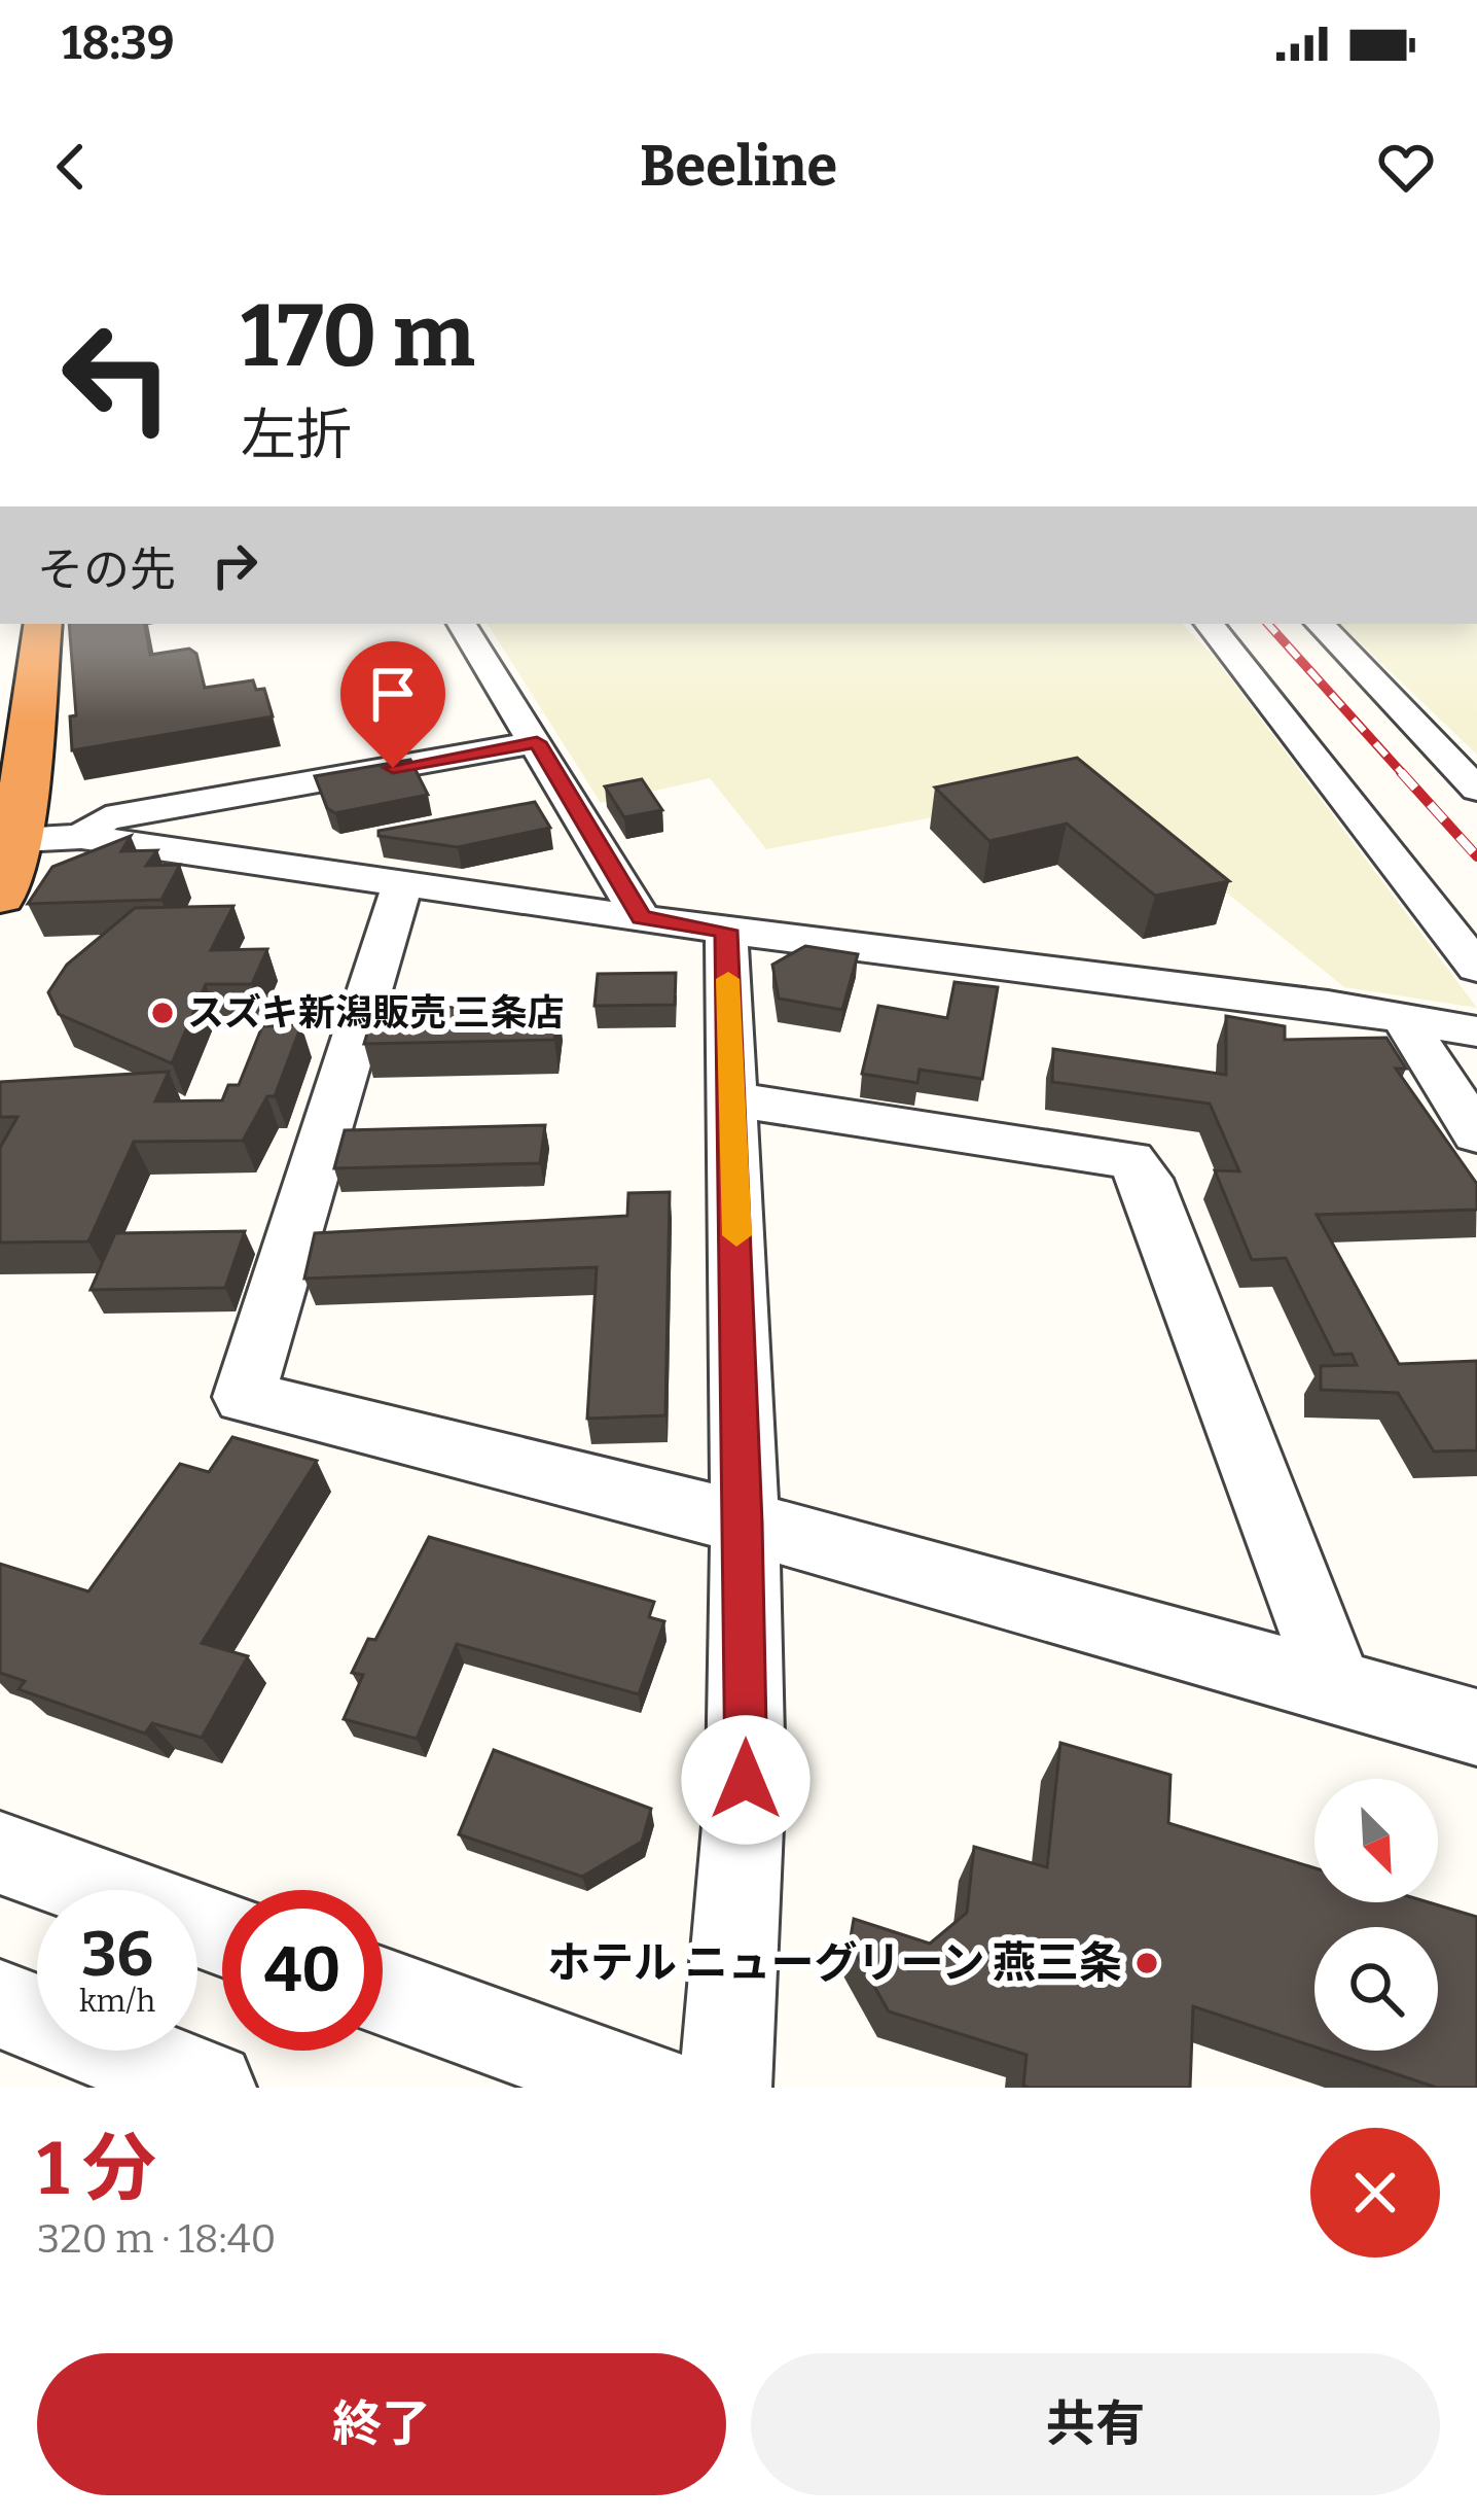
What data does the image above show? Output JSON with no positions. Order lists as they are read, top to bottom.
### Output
{
  "places": ["スズキ新潟販売 三条店", "ホテル ニューグリーン 燕三条"],
  "north": "bottom right",
  "page": {
    "status": "18:39",
    "header": "Beeline",
    "turn": ["170 m", "左折"],
    "then": "その先",
    "speed": "36 km/h",
    "limit": "40",
    "heading": ["1 分", "320 m · 18:40"],
    "buttons": ["終了", "共有"]
  }
}
